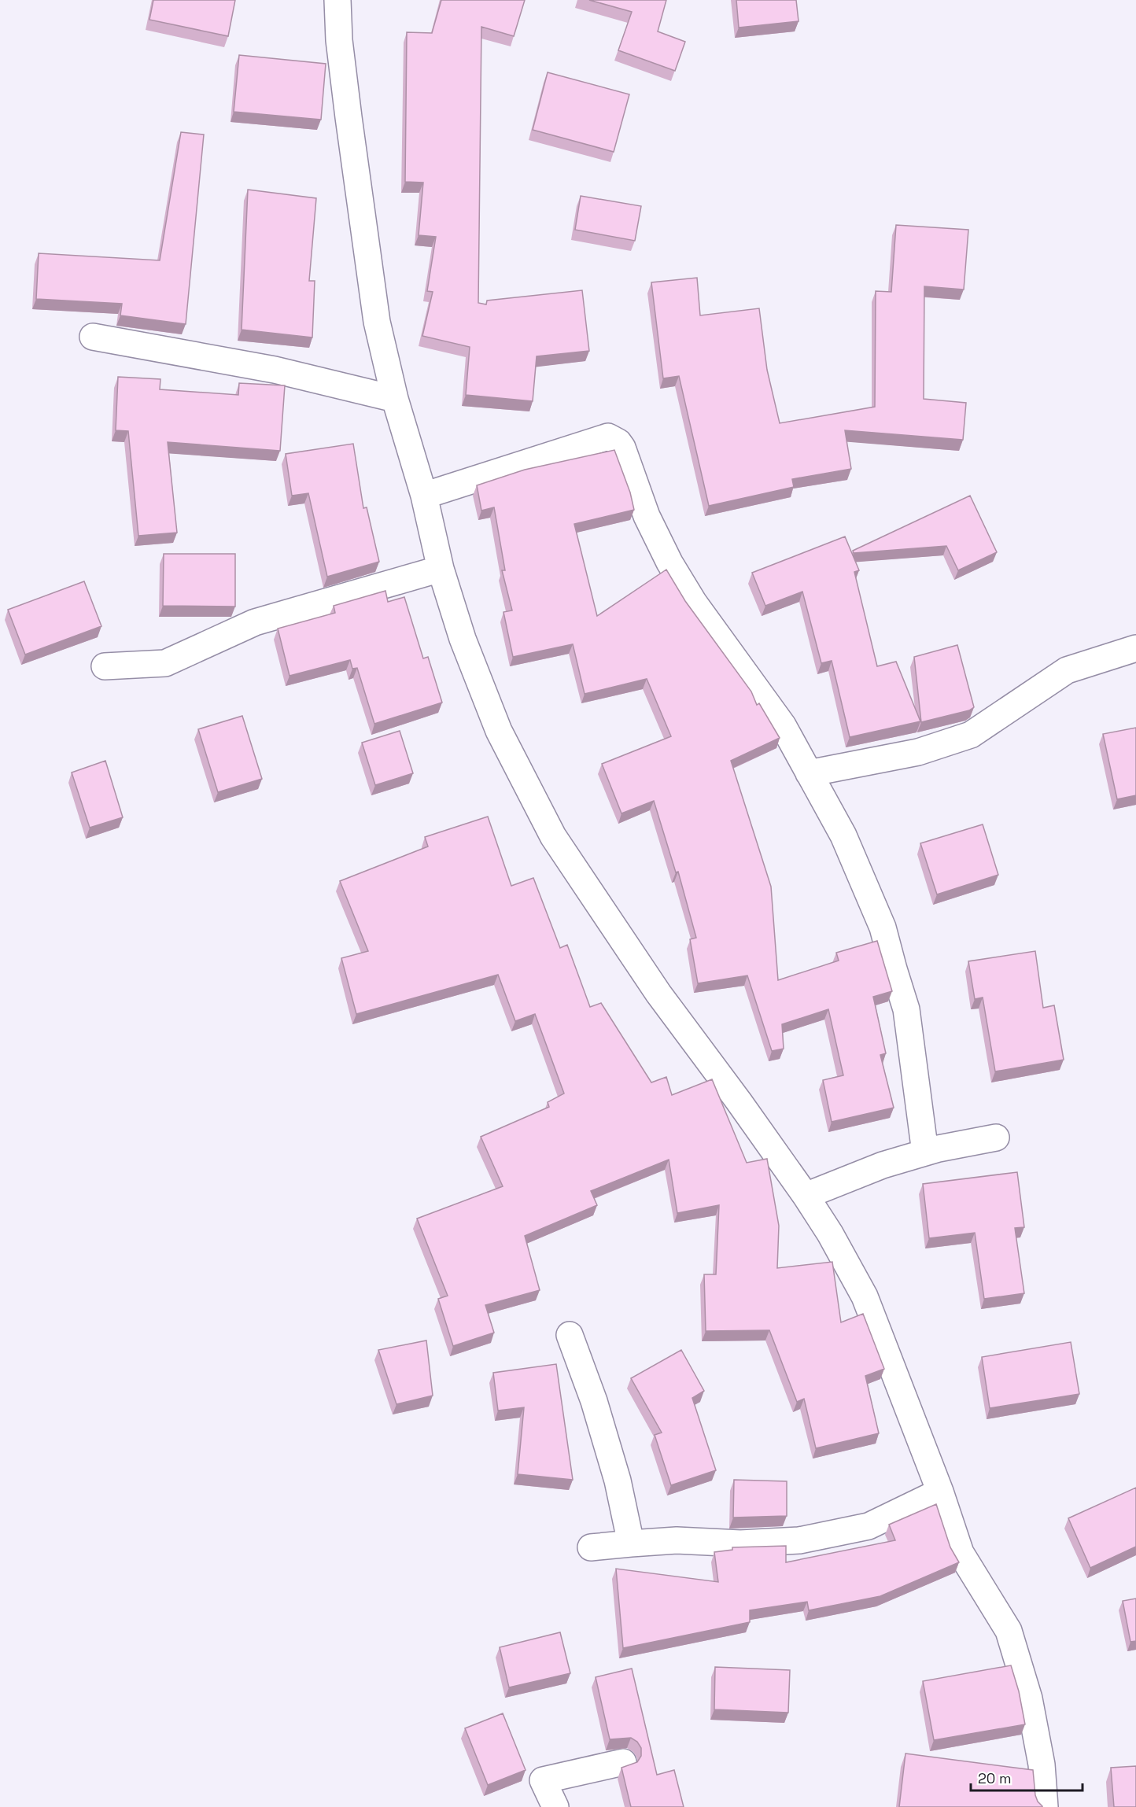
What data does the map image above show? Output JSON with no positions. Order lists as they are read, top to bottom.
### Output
{
  "scale_bar": "20 m"
}
